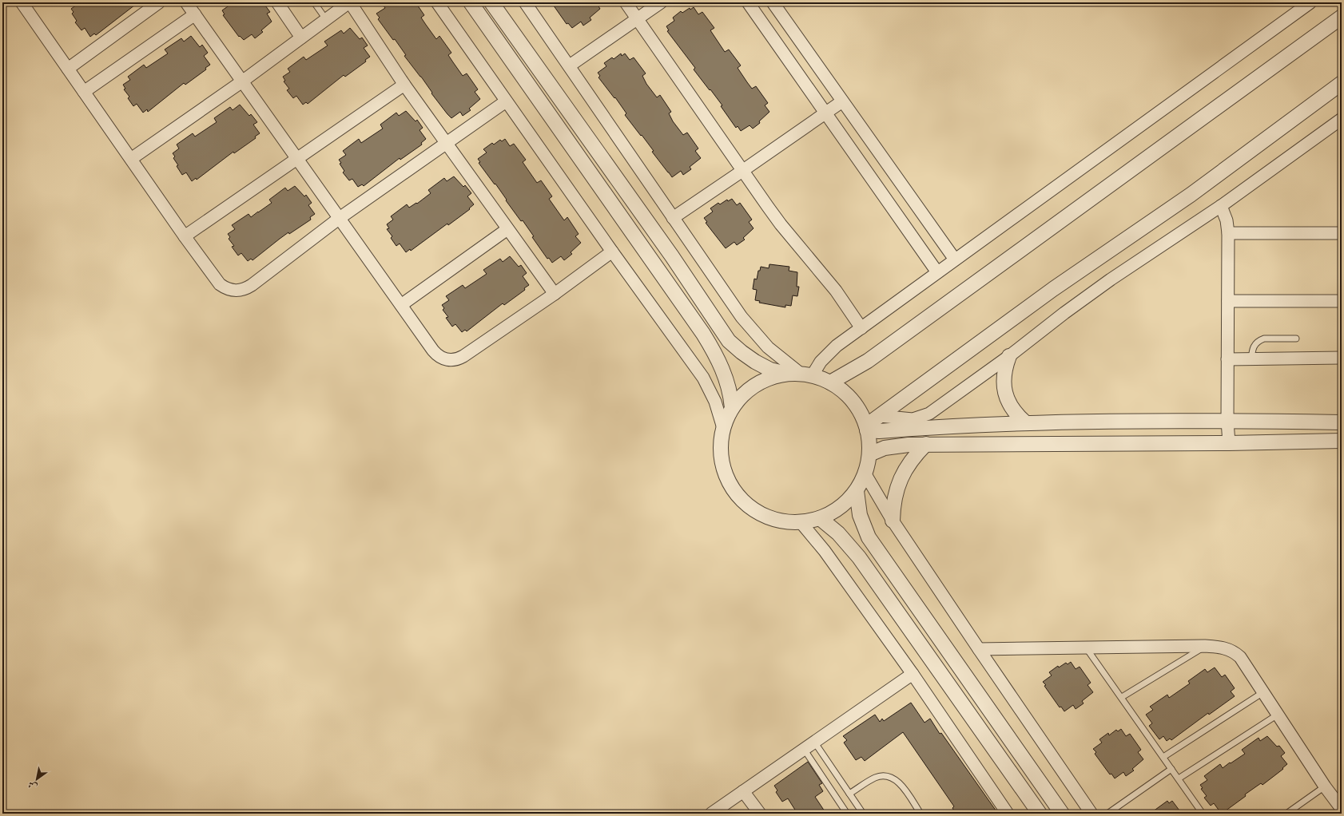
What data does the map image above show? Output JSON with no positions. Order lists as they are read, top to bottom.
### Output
{
  "north": "bottom left"
}
